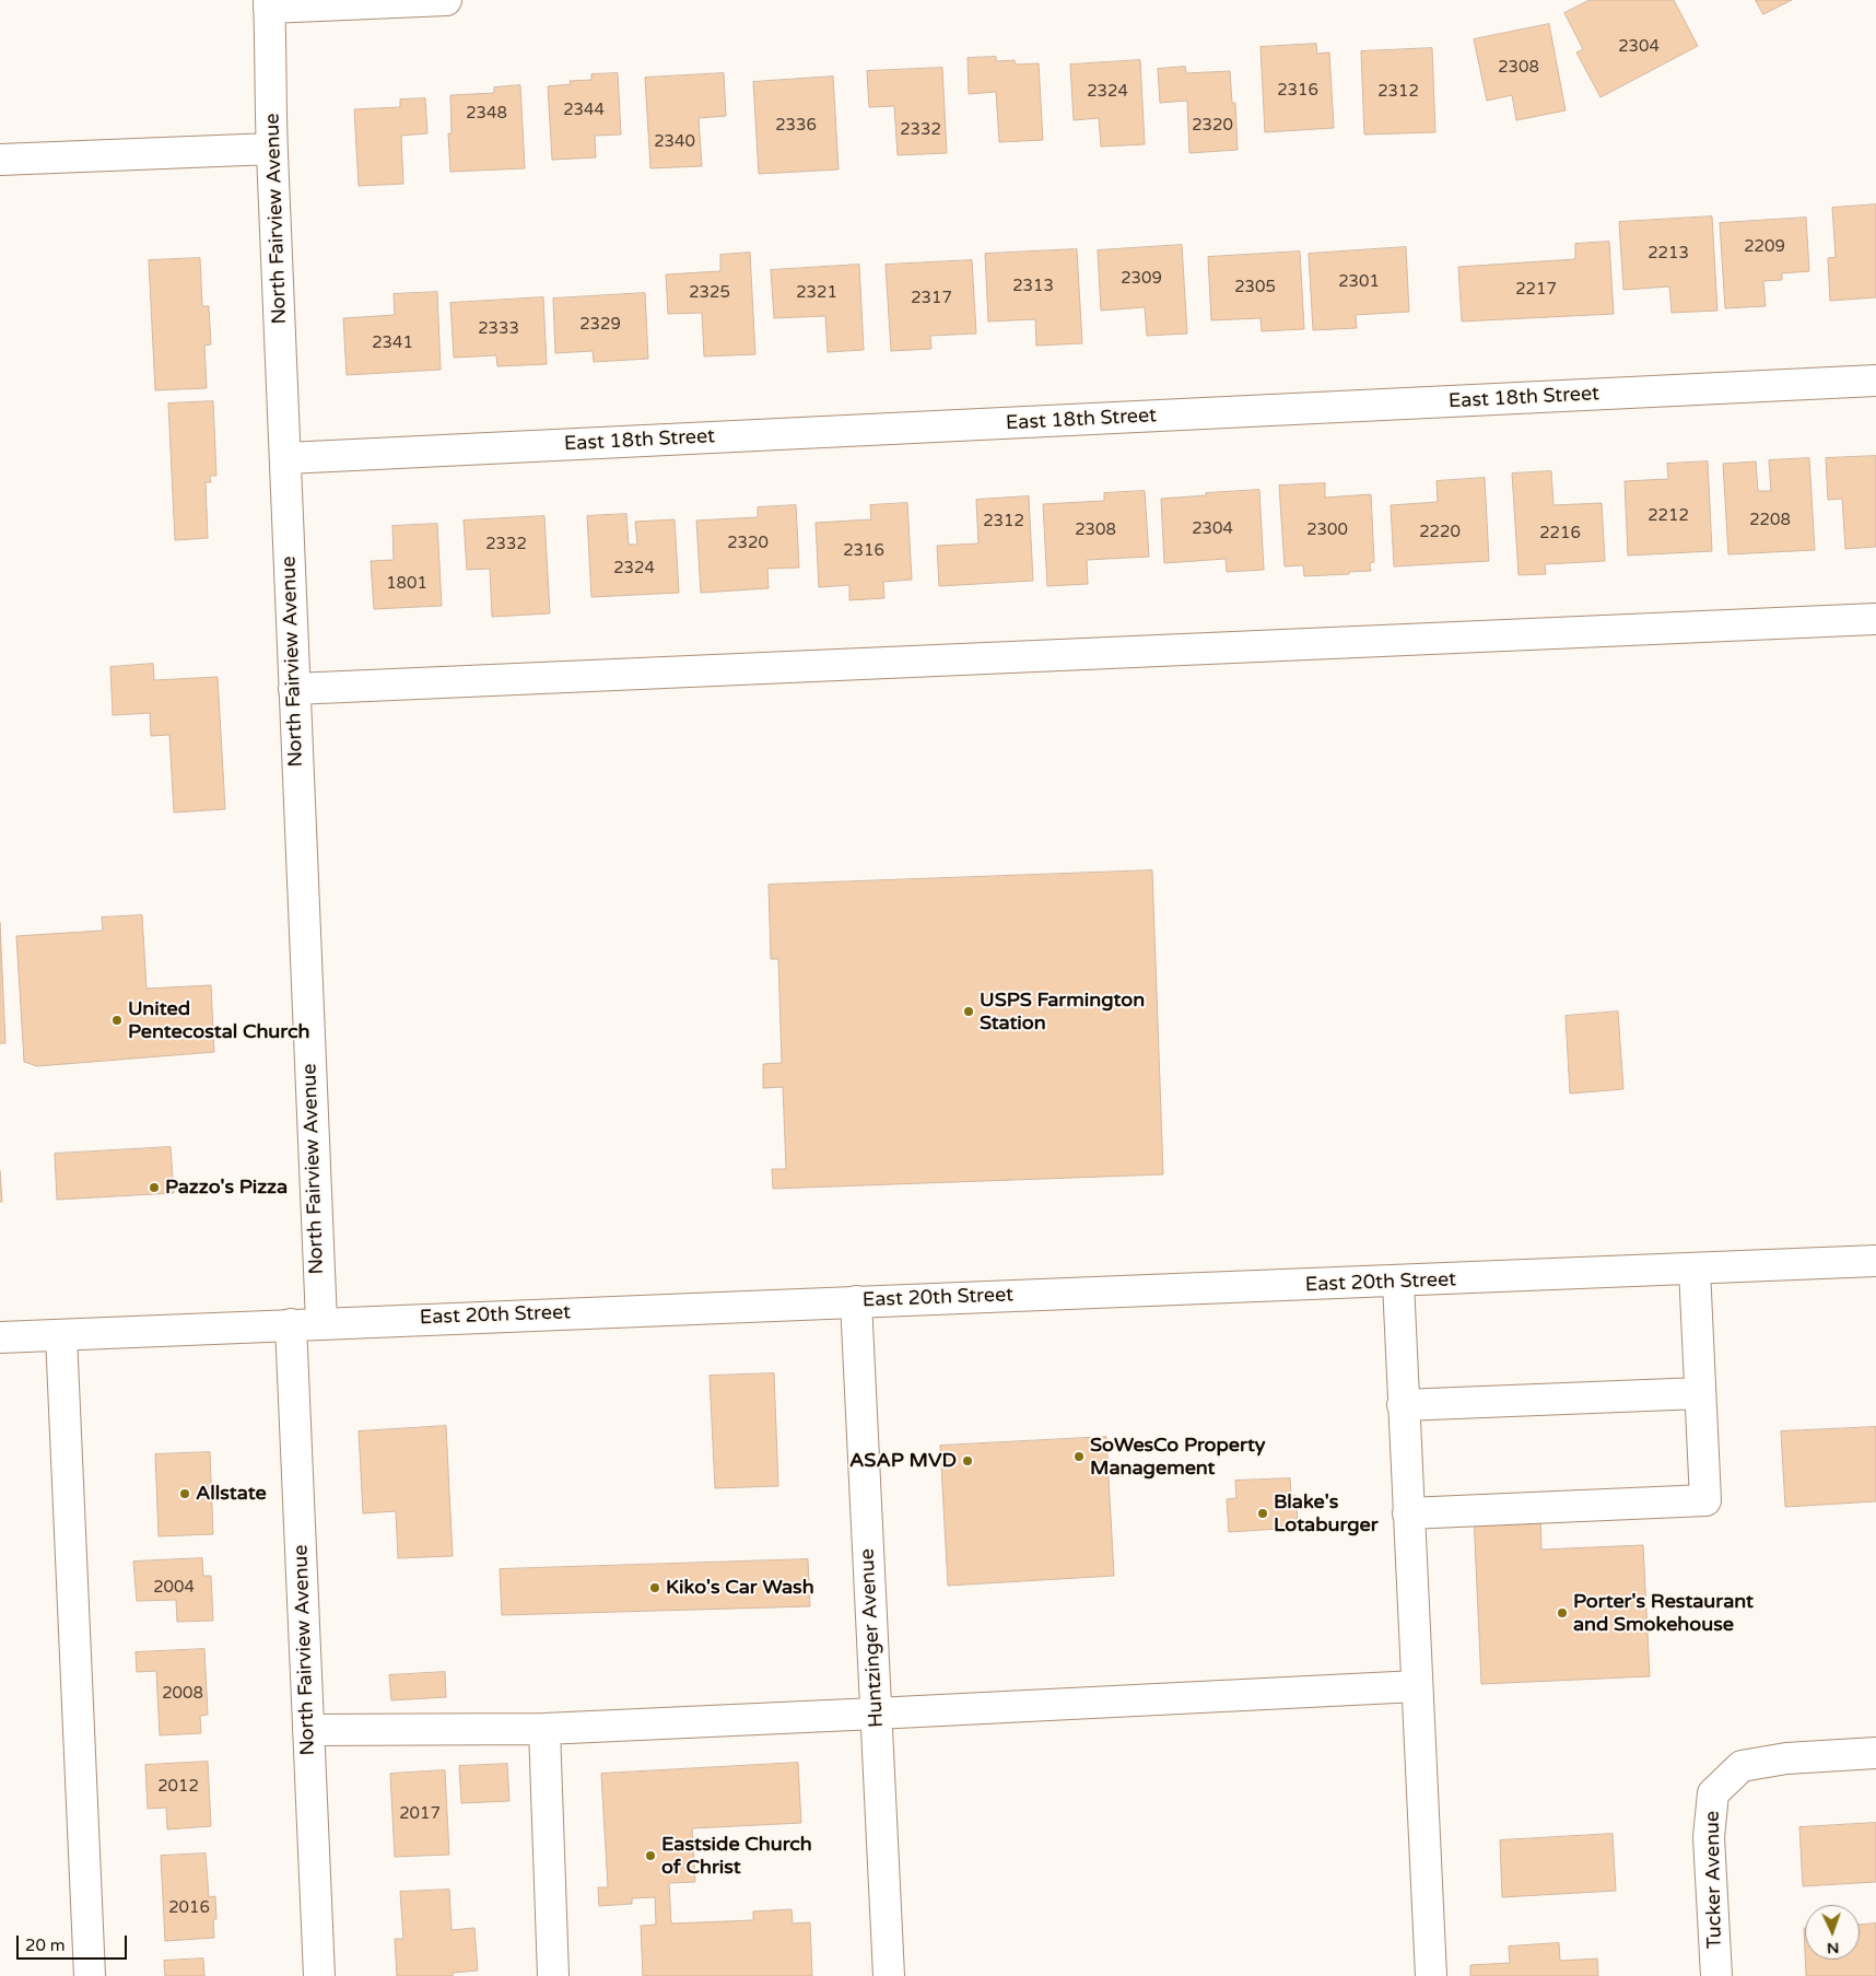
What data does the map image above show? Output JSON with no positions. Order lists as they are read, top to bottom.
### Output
{
  "streets": {
    "street": [
      "North Fairview Avenue",
      "East 18th Street",
      "East 20th Street",
      "Huntzinger Avenue",
      "Tucker Avenue"
    ]
  },
  "crossings": [
    ["North Fairview Avenue", "East 18th Street"],
    ["North Fairview Avenue", "East 20th Street"],
    ["East 20th Street", "Huntzinger Avenue"]
  ],
  "places": [
    "USPS Farmington Station",
    "United Pentecostal Church",
    "Pazzo's Pizza",
    "SoWesCo Property Management",
    "ASAP MVD",
    "Allstate",
    "Blake's Lotaburger",
    "Kiko's Car Wash",
    "Porter's Restaurant and Smokehouse",
    "Eastside Church of Christ"
  ],
  "house_numbers": [
    "2304",
    "2308",
    "2316",
    "2324",
    "2312",
    "2344",
    "2348",
    "2336",
    "2320",
    "2332",
    "2340",
    "2209",
    "2213",
    "2309",
    "2301",
    "2313",
    "2305",
    "2217",
    "2325",
    "2321",
    "2317",
    "2329",
    "2333",
    "2341",
    "2212",
    "2208",
    "2312",
    "2304",
    "2308",
    "2300",
    "2220",
    "2216",
    "2320",
    "2332",
    "2316",
    "2324",
    "1801",
    "2004",
    "2008",
    "2012",
    "2017",
    "2016"
  ],
  "scale_bar": "20 m",
  "north": "bottom"
}
